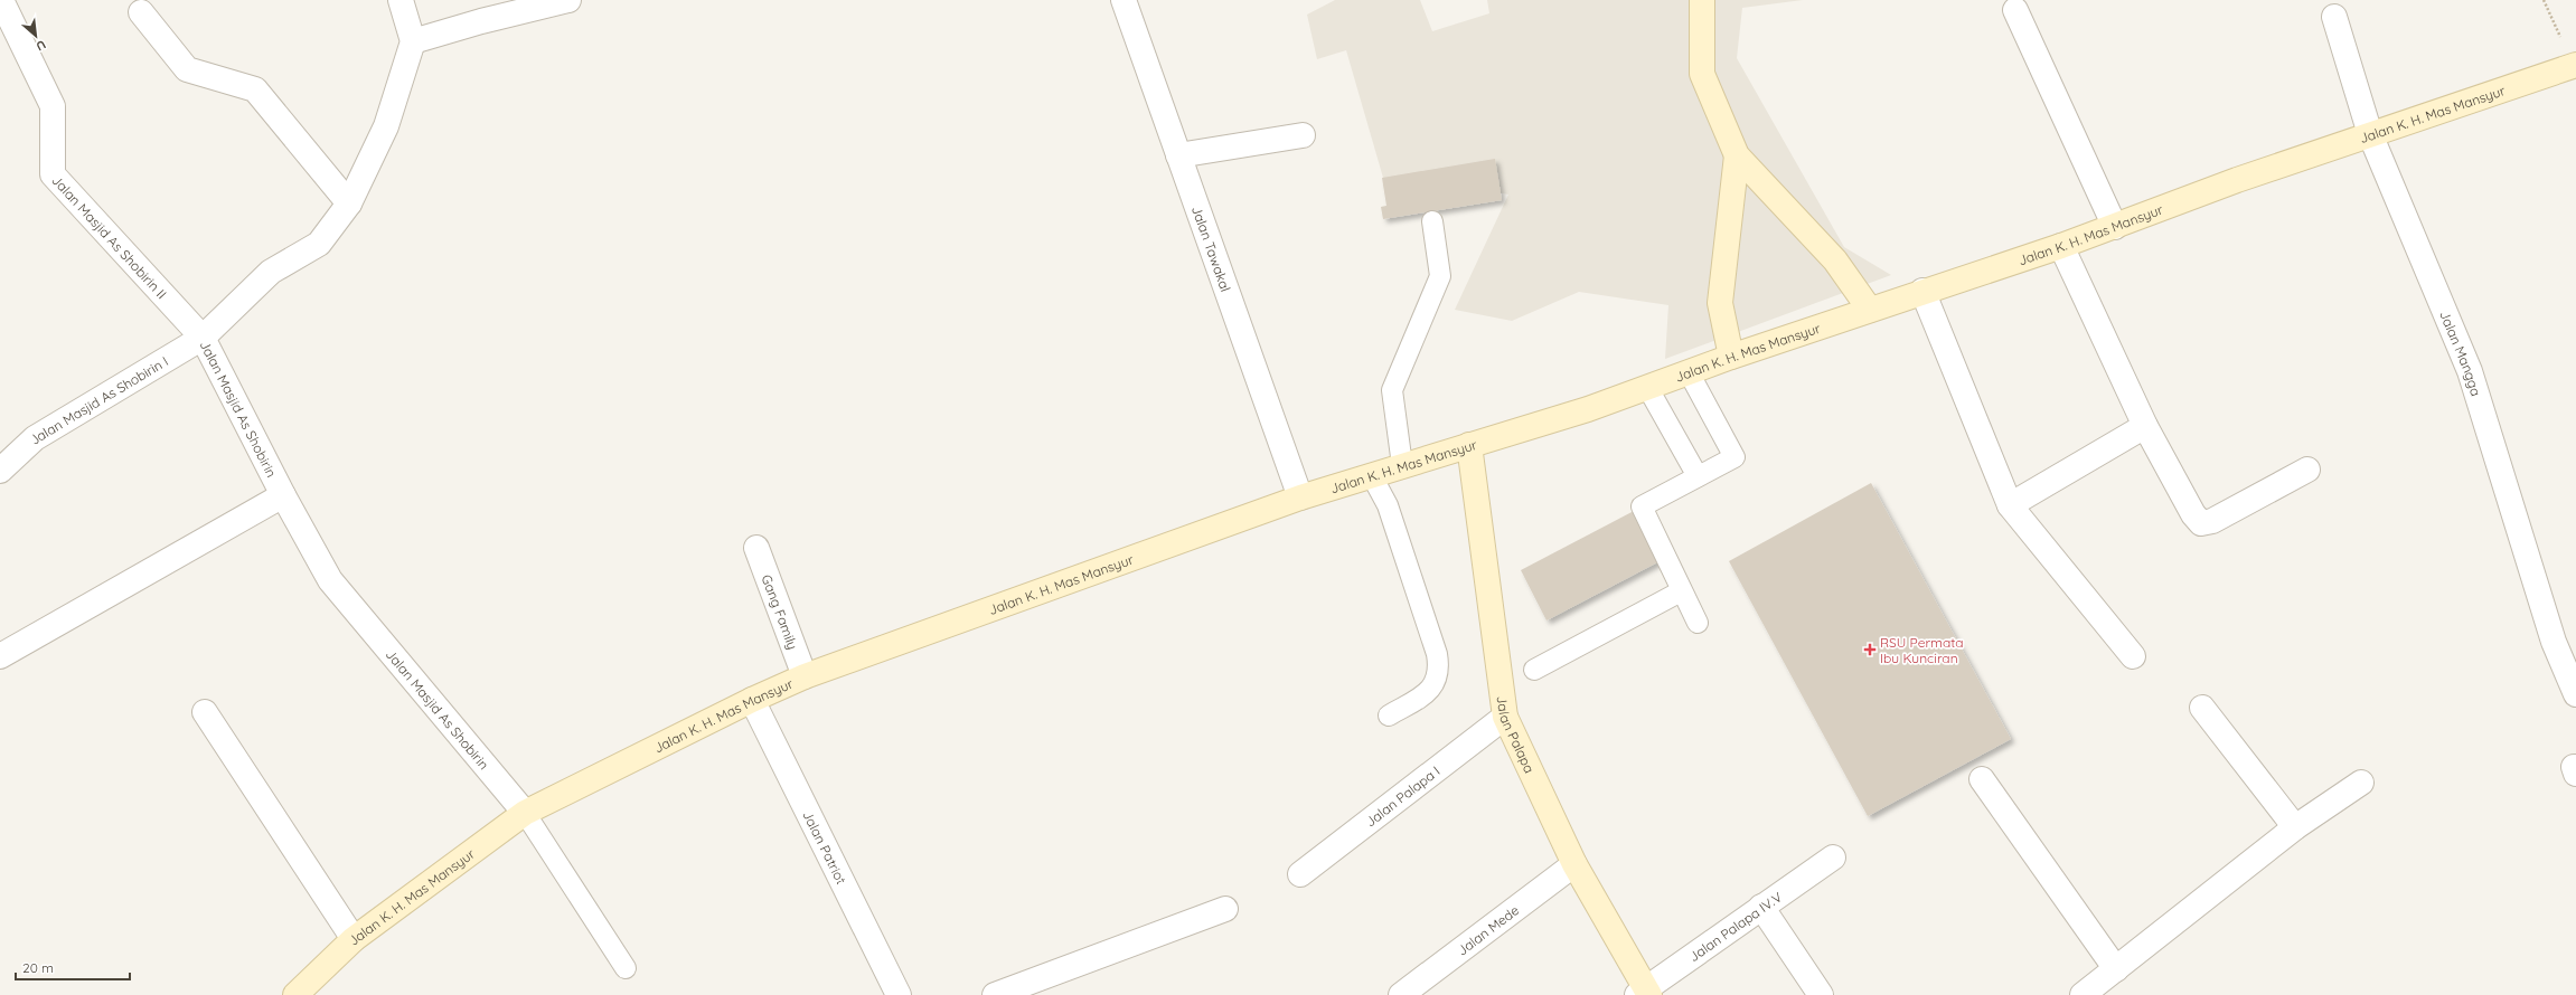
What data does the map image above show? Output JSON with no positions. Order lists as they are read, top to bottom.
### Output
{
  "streets": {
    "main road": ["Jalan K. H. Mas Mansyur", "Jalan Palapa"],
    "street": [
      "Jalan Masjid As Shobirin II",
      "Jalan Tawakal",
      "Jalan Mangga",
      "Jalan Masjid As Shobirin I",
      "Jalan Masjid As Shobirin",
      "Gang Family",
      "Jalan Palapa I",
      "Jalan Patriot",
      "Jalan Palapa IV.V",
      "Jalan Mede"
    ]
  },
  "crossings": [
    ["Jalan K. H. Mas Mansyur", "Jalan Tawakal"],
    ["Jalan K. H. Mas Mansyur", "Jalan Mangga"],
    ["Jalan K. H. Mas Mansyur", "Jalan Masjid As Shobirin"],
    ["Jalan K. H. Mas Mansyur", "Gang Family"],
    ["Jalan K. H. Mas Mansyur", "Jalan Palapa"],
    ["Jalan K. H. Mas Mansyur", "Jalan Patriot"],
    ["Jalan Masjid As Shobirin II", "Jalan Masjid As Shobirin I"],
    ["Jalan Masjid As Shobirin II", "Jalan Masjid As Shobirin"],
    ["Jalan Masjid As Shobirin I", "Jalan Masjid As Shobirin"],
    ["Jalan Palapa", "Jalan Palapa I"],
    ["Jalan Palapa", "Jalan Palapa IV.V"],
    ["Jalan Palapa", "Jalan Mede"]
  ],
  "places": {
    "health": ["RSU Permata Ibu Kunciran"]
  },
  "scale_bar": "20 m",
  "north": "bottom right"
}
